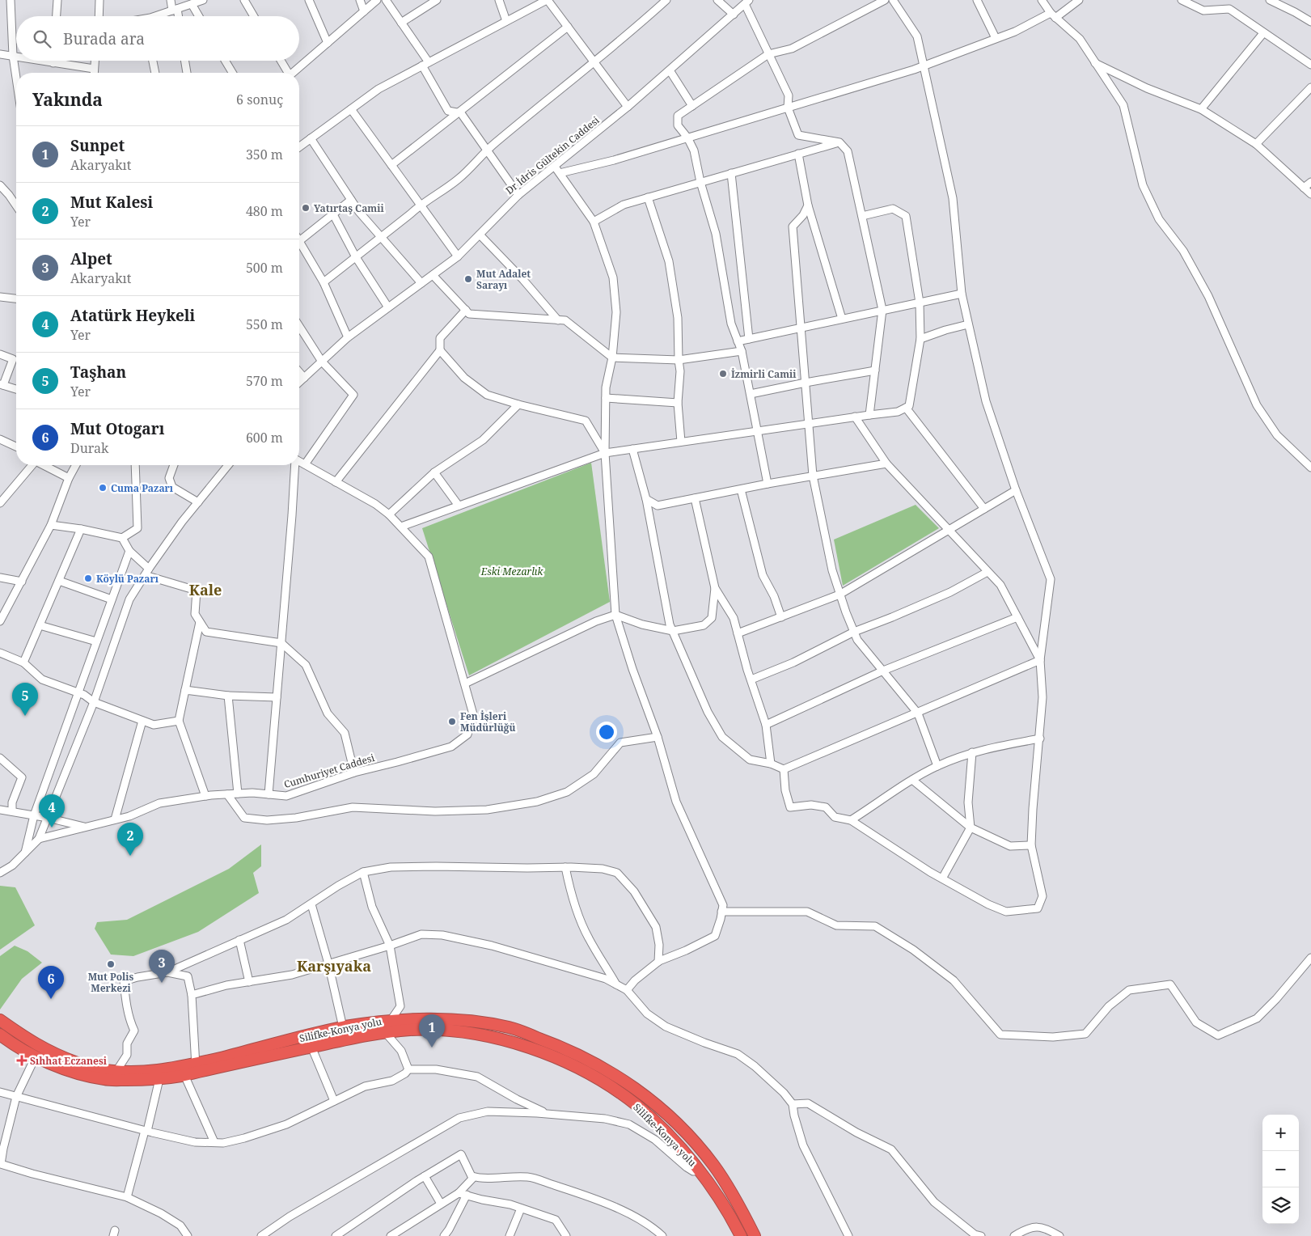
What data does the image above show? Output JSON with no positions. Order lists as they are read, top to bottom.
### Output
{
  "streets": {
    "highway": ["Silifke-Konya yolu"],
    "street": ["Dr İdris Gültekin Caddesi", "Cumhuriyet Caddesi"]
  },
  "districts": ["Kale", "Karşıyaka"],
  "parks": ["Eski Mezarlık"],
  "places": {
    "other": [
      "Yatırtaş Camii",
      "Mut Adalet Sarayı",
      "İzmirli Camii",
      "Cuma Pazarı",
      "Köylü Pazarı",
      "Fen İşleri Müdürlüğü",
      "Mut Polis Merkezi"
    ],
    "health": ["Sıhhat Eczanesi"]
  },
  "page": {
    "search": "Burada ara",
    "heading": ["Yakında", "6 sonuç"],
    "list": [
      {
        "mark": "1",
        "name": "Sunpet",
        "note": "Akaryakıt",
        "value": "350 m"
      },
      {
        "mark": "2",
        "name": "Mut Kalesi",
        "note": "Yer",
        "value": "480 m"
      },
      {
        "mark": "3",
        "name": "Alpet",
        "note": "Akaryakıt",
        "value": "500 m"
      },
      {
        "mark": "4",
        "name": "Atatürk Heykeli",
        "note": "Yer",
        "value": "550 m"
      },
      {
        "mark": "5",
        "name": "Taşhan",
        "note": "Yer",
        "value": "570 m"
      },
      {
        "mark": "6",
        "name": "Mut Otogarı",
        "note": "Durak",
        "value": "600 m"
      }
    ],
    "pins": [
      "5",
      "4",
      "2",
      "3",
      "6",
      "1"
    ],
    "map_buttons": ["+", "−"]
  }
}
